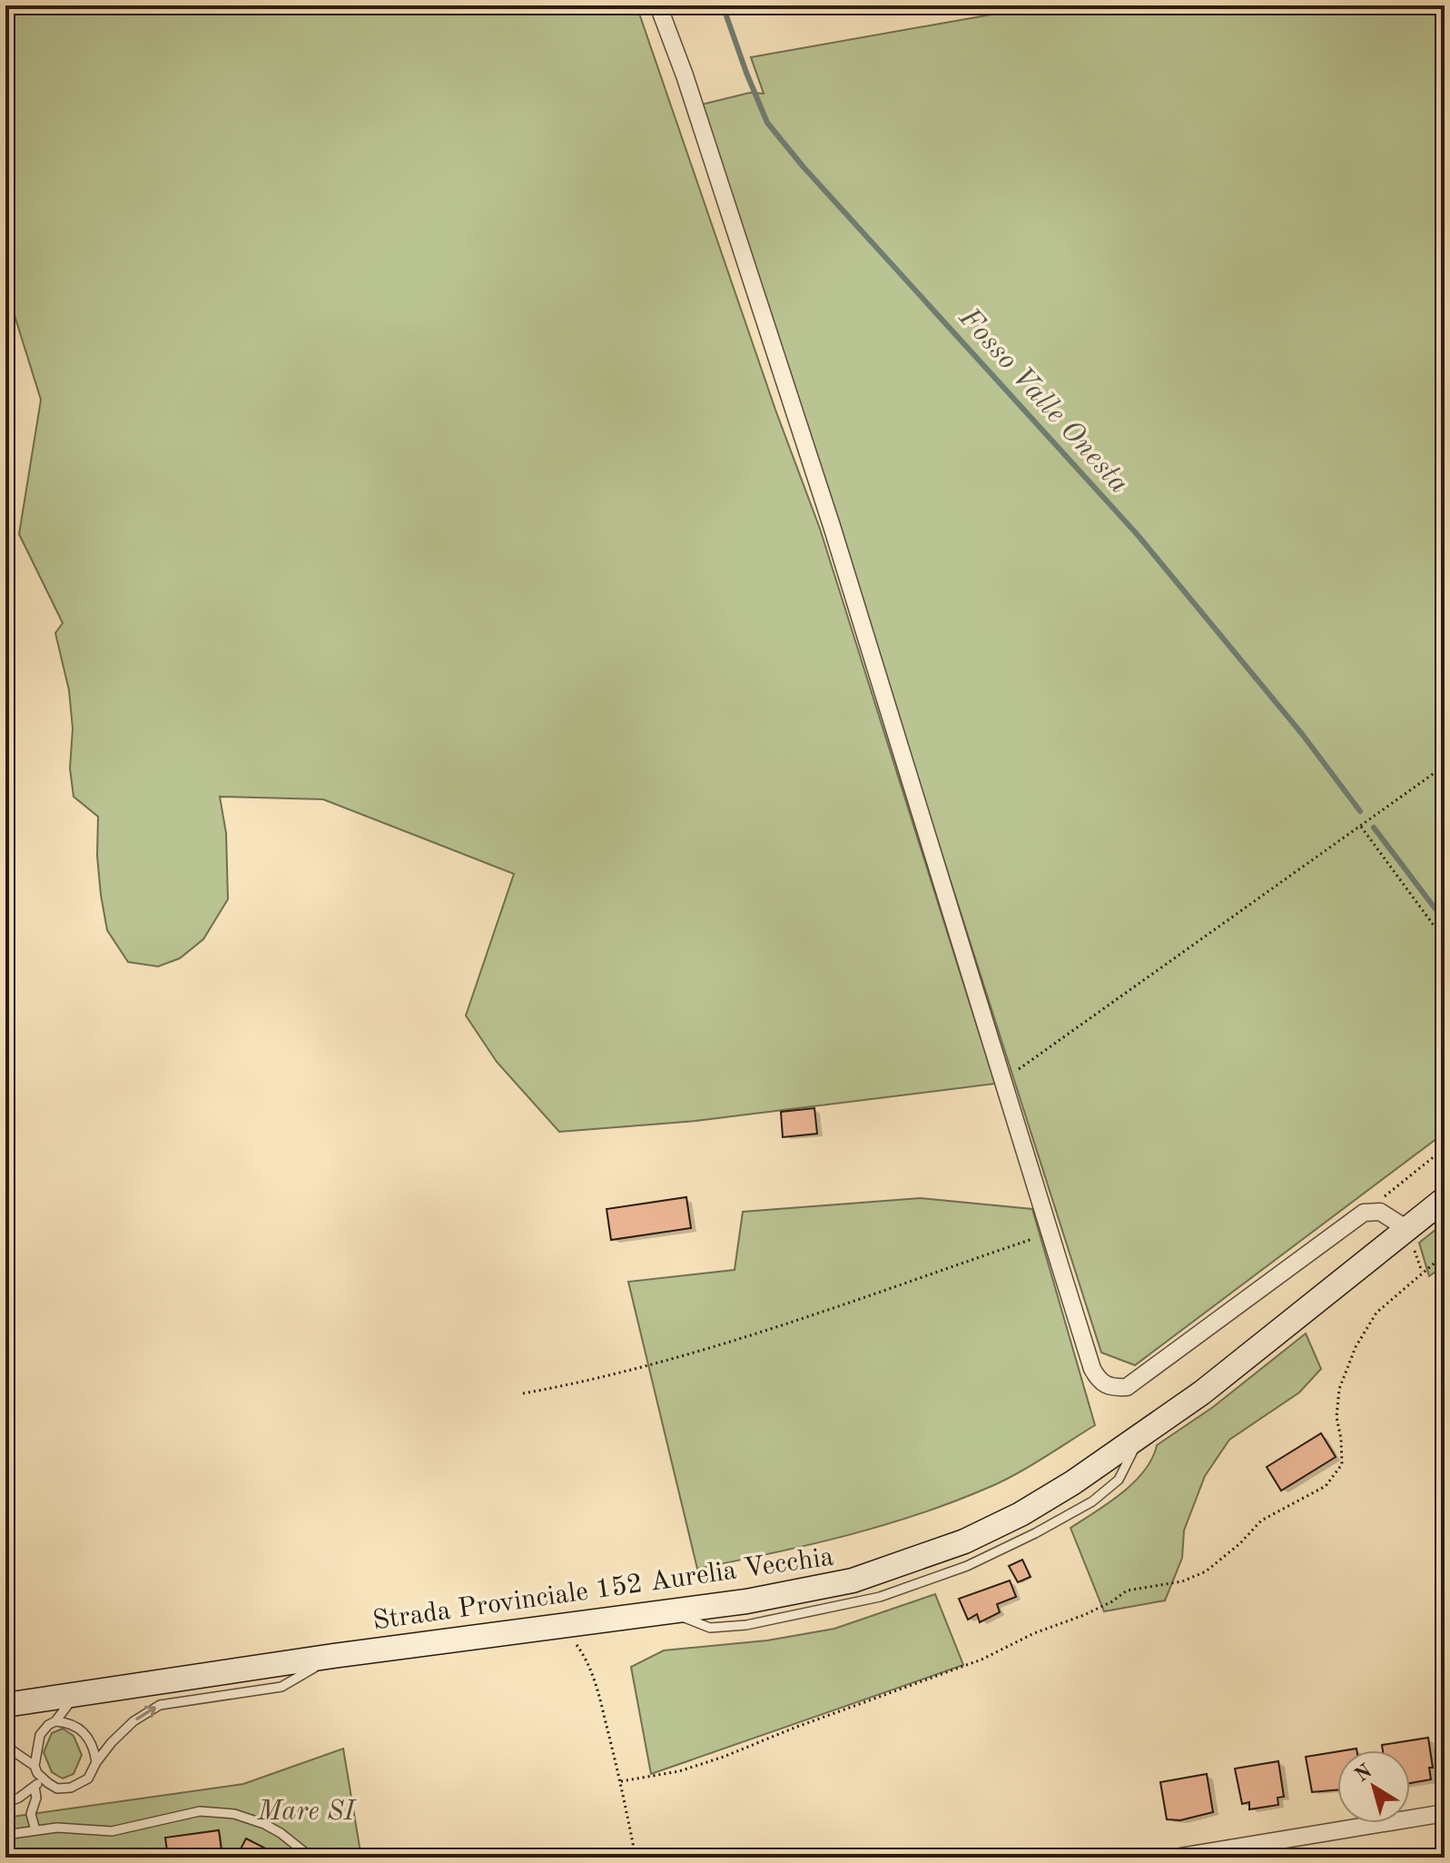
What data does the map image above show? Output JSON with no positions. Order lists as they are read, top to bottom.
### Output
{
  "streets": {
    "main road": ["Strada Provinciale 152 Aurelia Vecchia"]
  },
  "water": ["Fosso Valle Onesta"],
  "parks": ["Mare SI"],
  "north": "top left"
}
